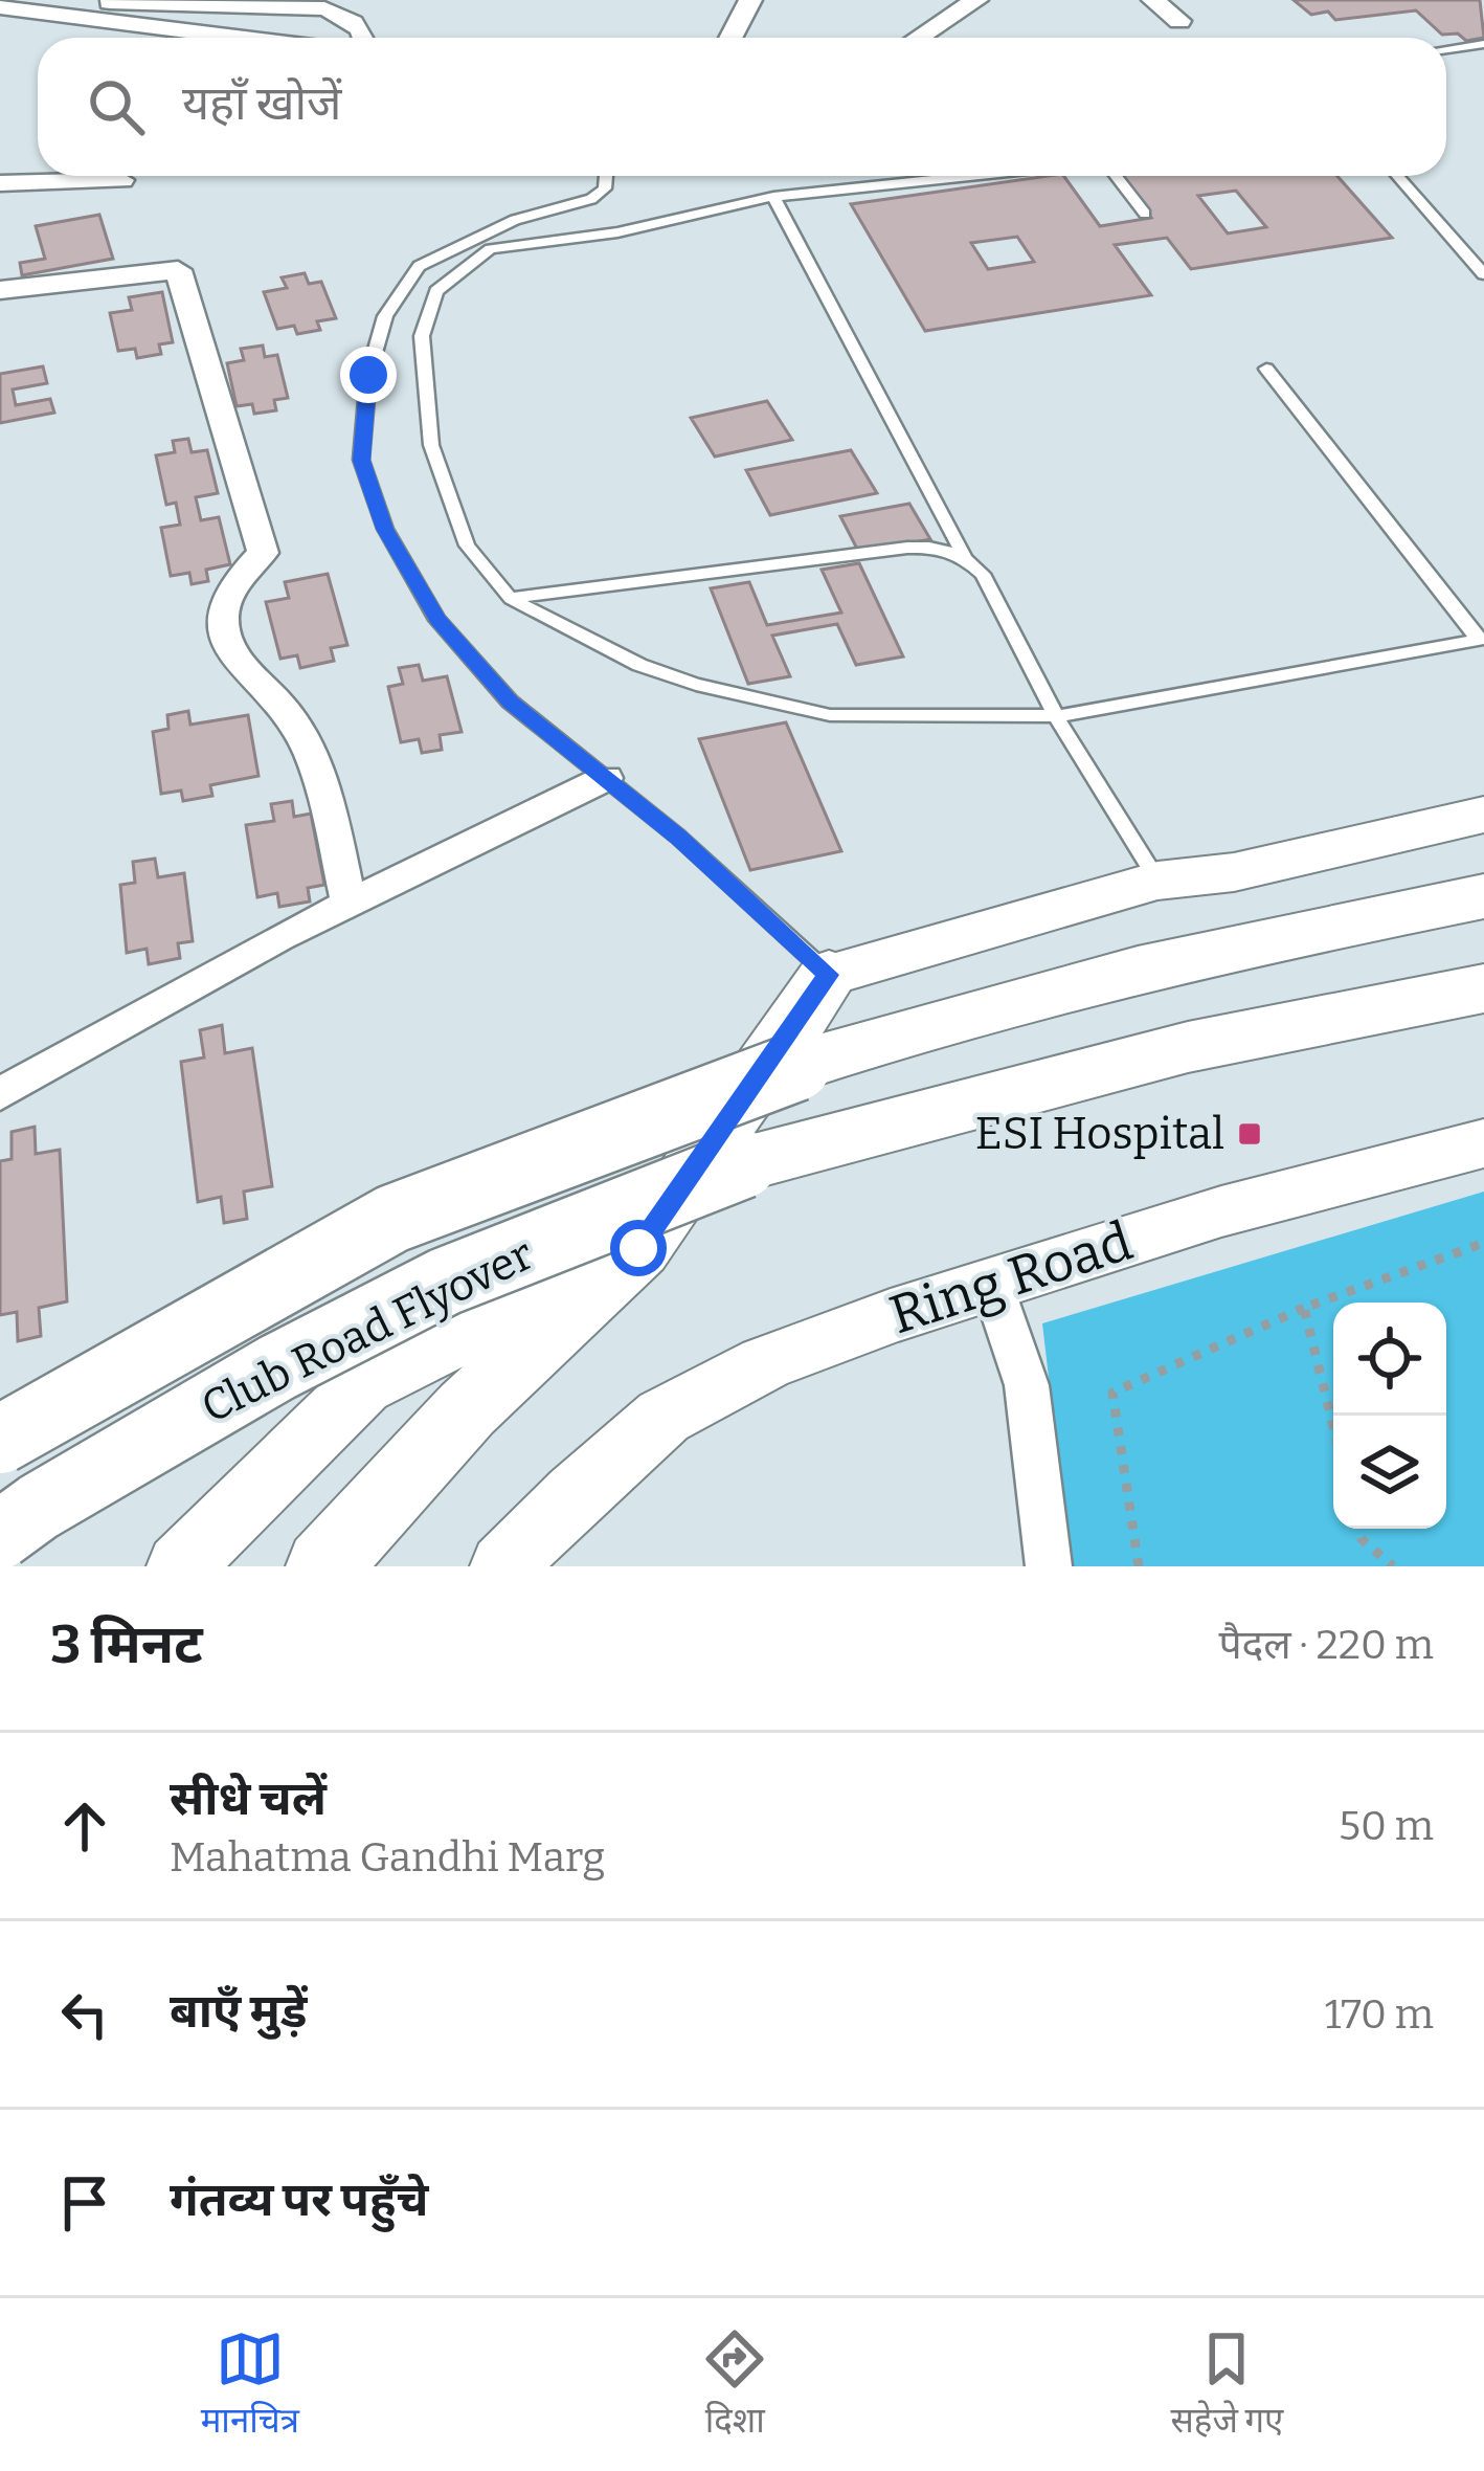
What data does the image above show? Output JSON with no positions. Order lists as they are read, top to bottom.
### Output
{
  "streets": {
    "main road": ["Ring Road", "Club Road Flyover"]
  },
  "places": {
    "transit": ["ESI Hospital"]
  },
  "page": {
    "search": "यहाँ खोजें",
    "heading": ["3 मिनट", "पैदल · 220 m"],
    "list": [
      ["सीधे चलें", "Mahatma Gandhi Marg", "50 m"],
      ["बाएँ मुड़ें", "170 m"],
      "गंतव्य पर पहुँचे"
    ],
    "nav": ["मानचित्र", "दिशा", "सहेजे गए"]
  }
}
